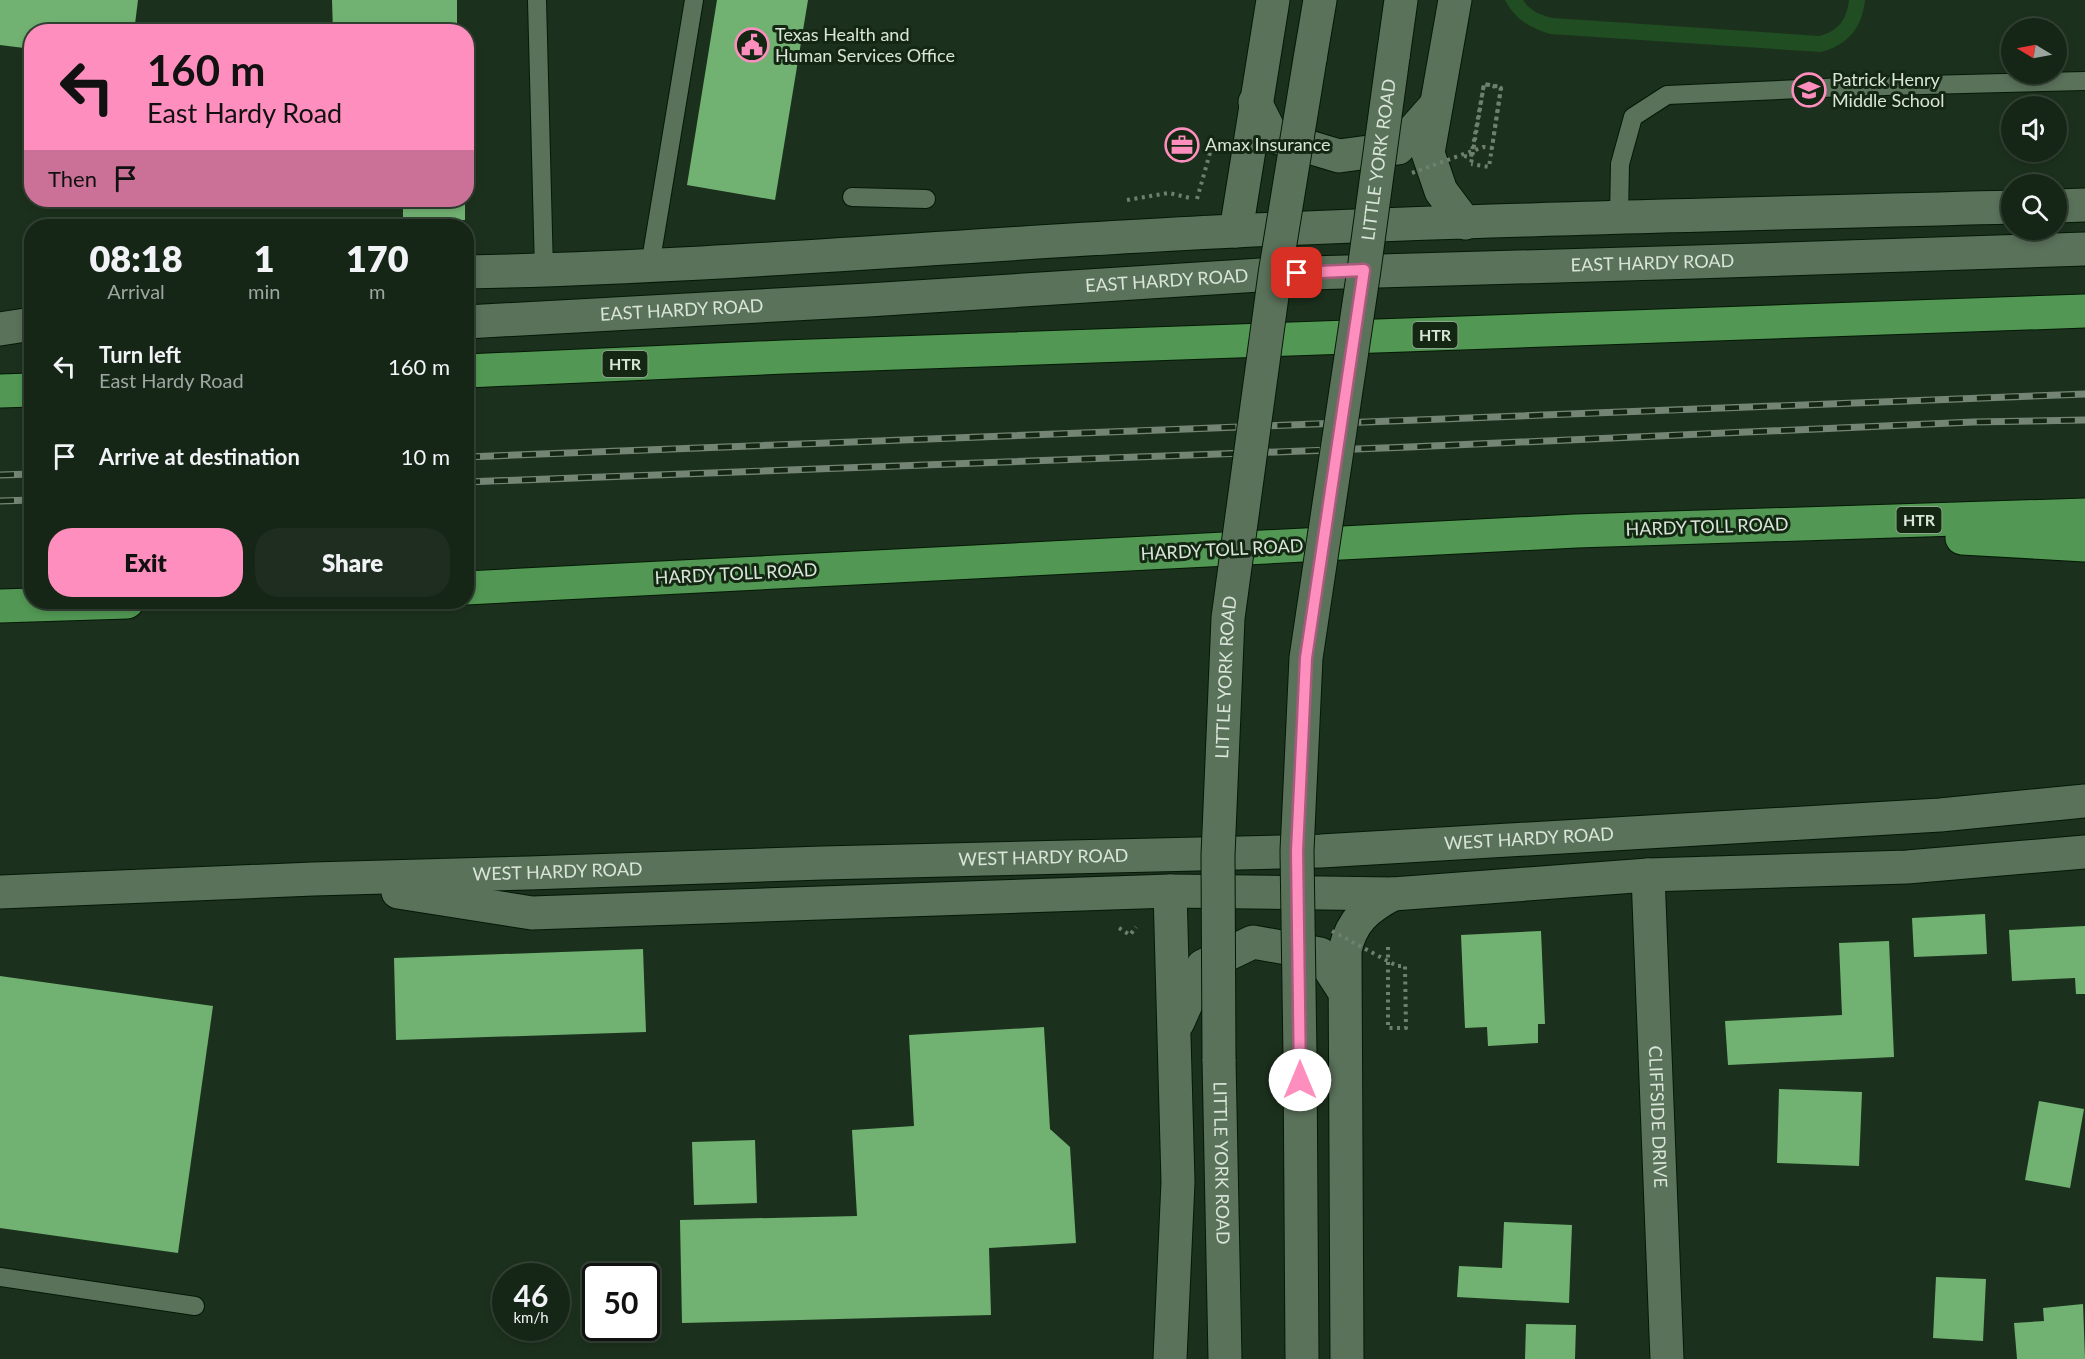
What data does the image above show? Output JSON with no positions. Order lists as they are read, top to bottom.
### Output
{
  "streets": {
    "highway": ["HTR", "HARDY TOLL ROAD"],
    "main road": [
      "LITTLE YORK ROAD",
      "EAST HARDY ROAD",
      "WEST HARDY ROAD",
      "CLIFFSIDE DRIVE"
    ]
  },
  "crossings": [
    ["LITTLE YORK ROAD", "EAST HARDY ROAD"],
    ["LITTLE YORK ROAD", "WEST HARDY ROAD"]
  ],
  "places": {
    "public building": ["Texas Health and Human Services Office"],
    "school or university": ["Patrick Henry Middle School"],
    "office": ["Amax Insurance"]
  },
  "north": "left",
  "page": {
    "turn": ["160 m", "East Hardy Road"],
    "then": "Then",
    "eta": [
      "08:18",
      "Arrival",
      "1",
      "min",
      "170",
      "m"
    ],
    "list": [
      {
        "name": "Turn left",
        "note": "East Hardy Road",
        "value": "160 m"
      },
      {
        "name": "Arrive at destination",
        "value": "10 m"
      }
    ],
    "buttons": ["Exit", "Share"],
    "speed": "46 km/h",
    "limit": "50"
  }
}
